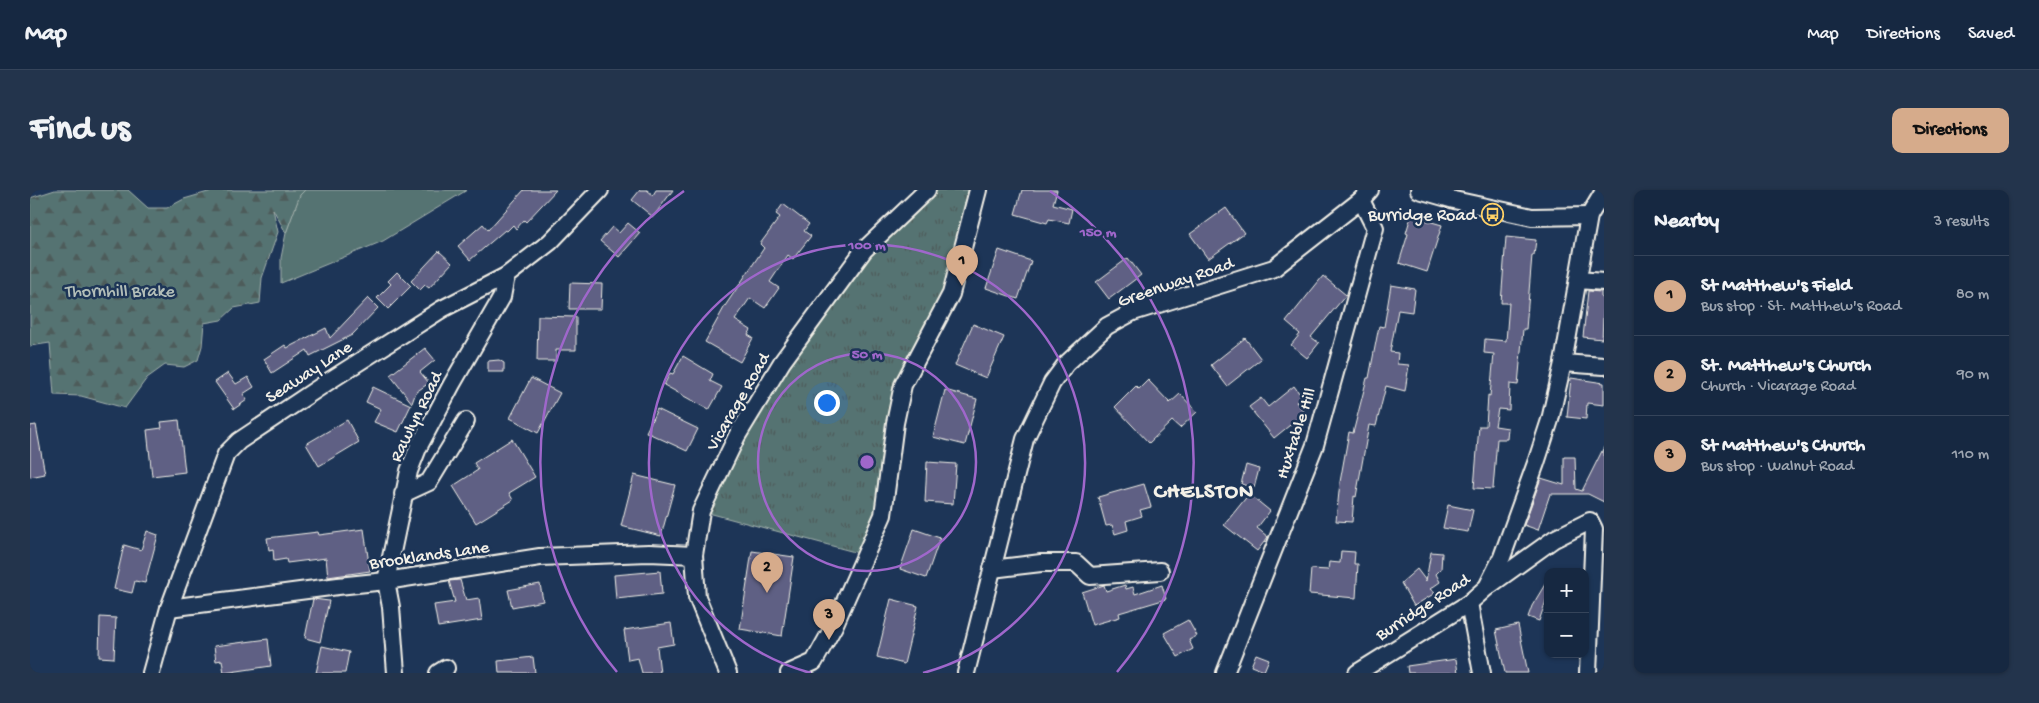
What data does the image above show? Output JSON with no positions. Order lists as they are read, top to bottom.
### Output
{
  "streets": {
    "street": [
      "Greenway Road",
      "Seaway Lane",
      "Vicarage Road",
      "Rawlyn Road",
      "Huxtable Hill",
      "Brooklands Lane",
      "Burridge Road"
    ]
  },
  "crossings": [
    ["Greenway Road", "Huxtable Hill"],
    ["Seaway Lane", "Rawlyn Road"],
    ["Seaway Lane", "Brooklands Lane"],
    ["Vicarage Road", "Brooklands Lane"],
    ["Rawlyn Road", "Brooklands Lane"]
  ],
  "districts": ["CHELSTON"],
  "parks": ["Thornhill Brake"],
  "places": {
    "bus stop": ["Burridge Road"]
  },
  "page": {
    "header": "Map",
    "nav": ["Map", "Directions", "Saved"],
    "buttons": "Directions",
    "title": "Find us",
    "heading": ["Nearby", "3 results"],
    "pins": ["1", "2", "3"],
    "list": [
      {
        "mark": "1",
        "name": "St Matthew's Field",
        "note": "Bus stop · St. Matthew's Road",
        "value": "80 m"
      },
      {
        "mark": "2",
        "name": "St. Matthew's Church",
        "note": "Church · Vicarage Road",
        "value": "90 m"
      },
      {
        "mark": "3",
        "name": "St Matthew's Church",
        "note": "Bus stop · Walnut Road",
        "value": "110 m"
      }
    ],
    "map_buttons": ["+", "−"]
  },
  "rings": ["150 m", "100 m", "50 m"]
}
